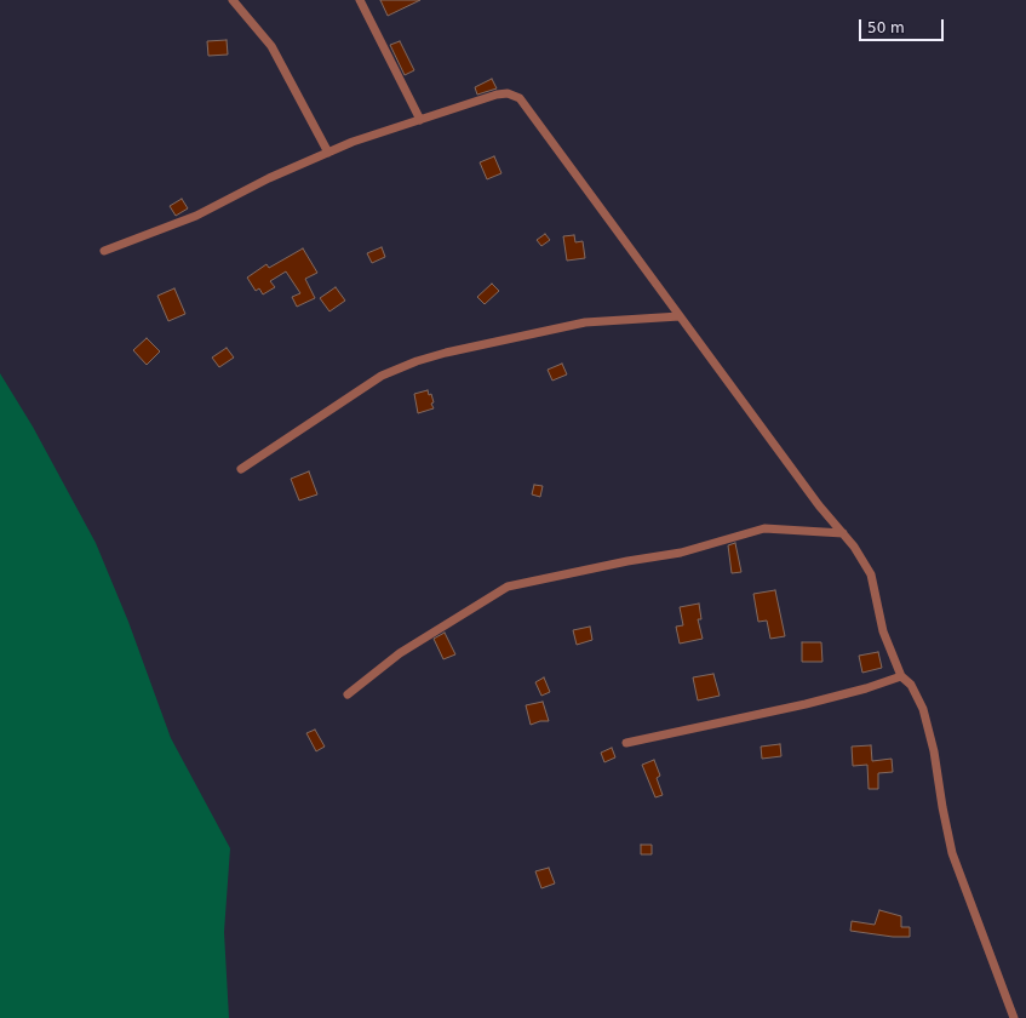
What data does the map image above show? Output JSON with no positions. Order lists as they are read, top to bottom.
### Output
{
  "scale_bar": "50 m"
}
